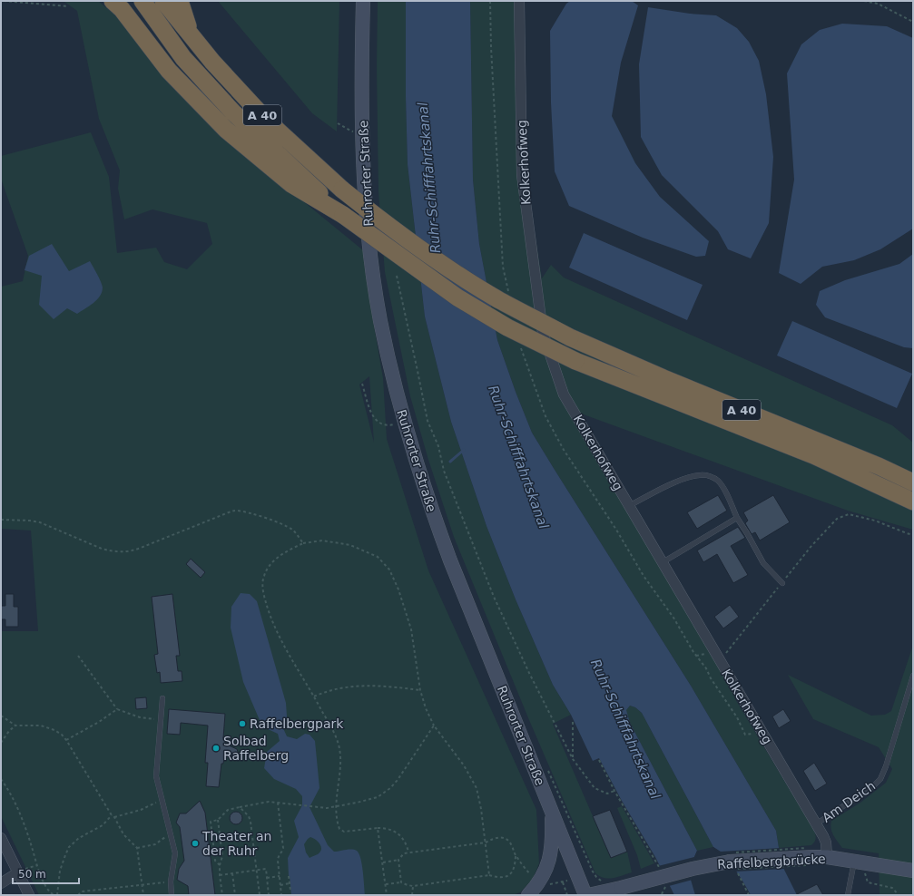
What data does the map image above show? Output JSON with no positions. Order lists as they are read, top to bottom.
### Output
{
  "streets": {
    "highway": ["A 40"],
    "main road": ["Ruhrorter Straße", "Raffelbergbrücke"],
    "street": ["Kolkerhofweg"],
    "lane": ["Am Deich"]
  },
  "crossings": [
    ["Kolkerhofweg", "Am Deich"],
    ["Kolkerhofweg", "Raffelbergbrücke"],
    ["Ruhrorter Straße", "Raffelbergbrücke"]
  ],
  "water": ["Ruhr-Schifffahrtskanal"],
  "places": ["Raffelbergpark", "Solbad Raffelberg", "Theater an der Ruhr"],
  "scale_bar": "50 m"
}
